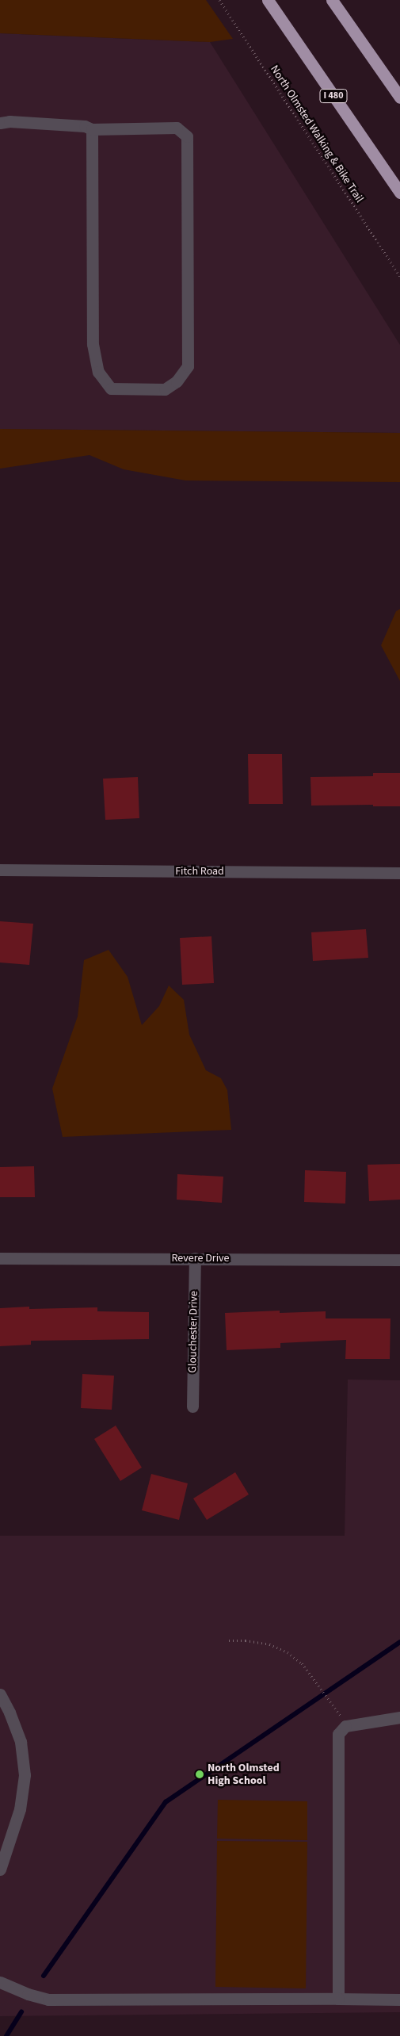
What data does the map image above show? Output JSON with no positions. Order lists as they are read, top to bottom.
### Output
{
  "streets": {
    "highway": ["I 480"],
    "street": ["Fitch Road", "Revere Drive", "Glouchester Drive"],
    "path": ["North Olmsted Walking & Bike Trail"]
  },
  "crossings": [
    ["Revere Drive", "Glouchester Drive"]
  ],
  "places": ["North Olmsted High School"]
}
